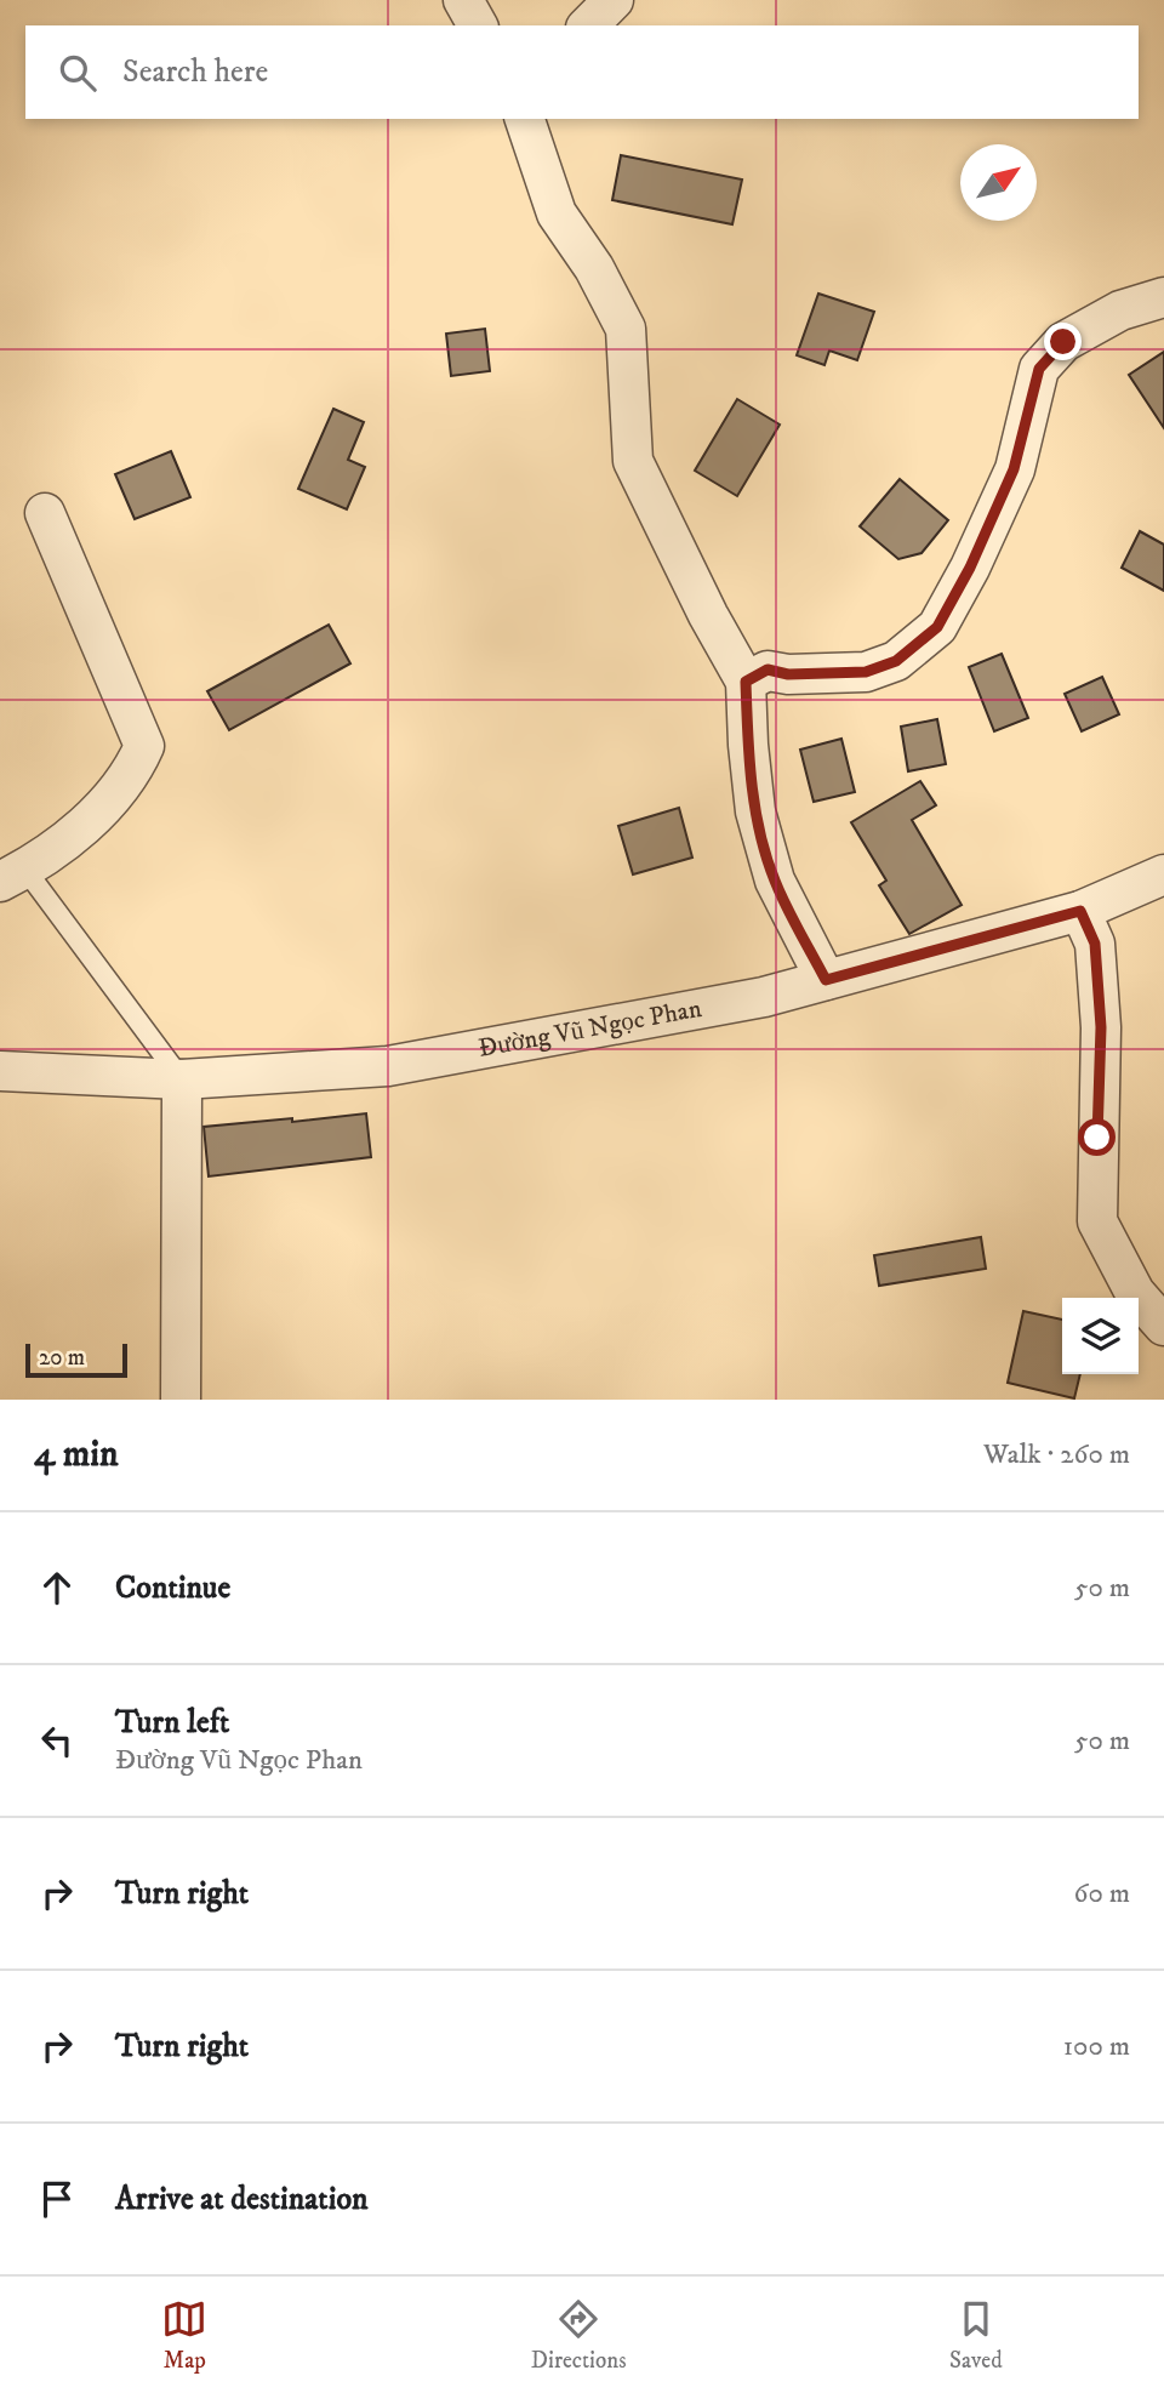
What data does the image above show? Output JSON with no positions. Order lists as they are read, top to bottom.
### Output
{
  "streets": {
    "street": ["Đường Vũ Ngọc Phan"]
  },
  "scale_bar": "20 m",
  "north": "top right",
  "page": {
    "search": "Search here",
    "scale": "20 m",
    "heading": ["4 min", "Walk · 260 m"],
    "list": [
      ["Continue", "50 m"],
      ["Turn left", "Đường Vũ Ngọc Phan", "50 m"],
      ["Turn right", "60 m"],
      ["Turn right", "100 m"],
      "Arrive at destination"
    ],
    "nav": ["Map", "Directions", "Saved"]
  }
}
